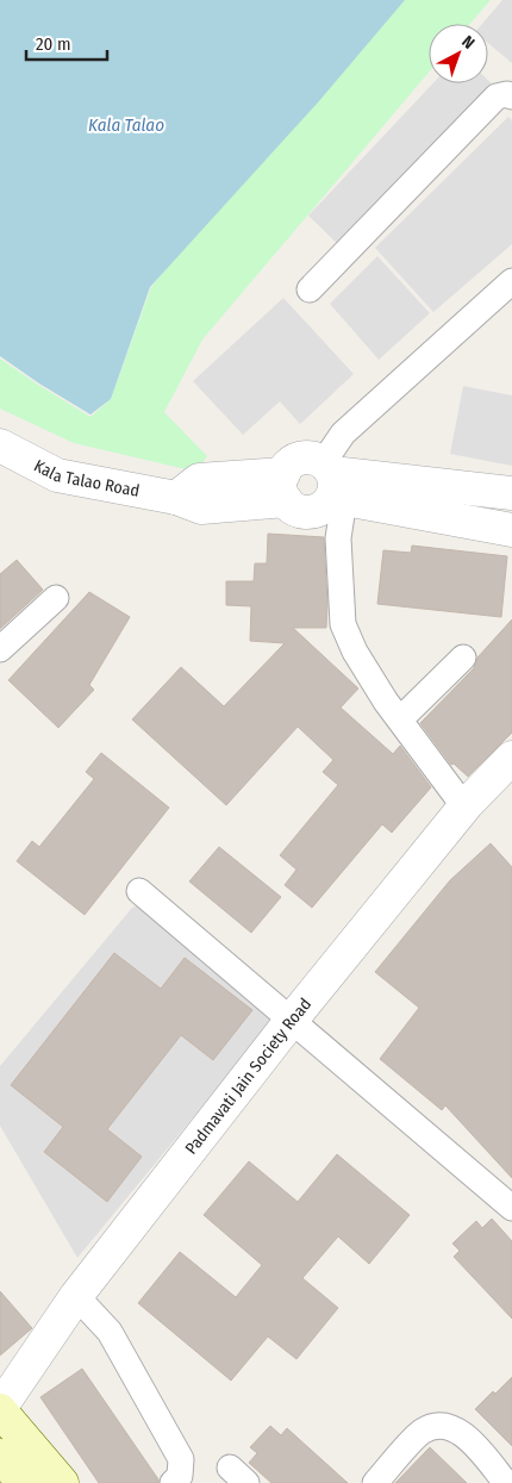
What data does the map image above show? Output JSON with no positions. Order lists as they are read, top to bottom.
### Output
{
  "streets": {
    "street": ["Kala Talao Road", "Padmavati Jain Society Road"]
  },
  "water": ["Kala Talao"],
  "scale_bar": "20 m",
  "north": "top right"
}
